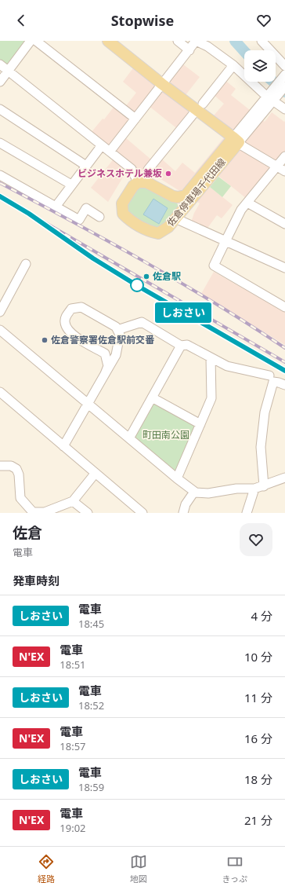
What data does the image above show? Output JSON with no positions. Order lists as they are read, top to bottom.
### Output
{
  "streets": {
    "main road": ["佐倉停車場千代田線"]
  },
  "parks": ["町田南公園"],
  "places": ["ビジネスホテル兼坂", "佐倉駅", "佐倉警察署佐倉駅前交番"],
  "page": {
    "header": "Stopwise",
    "on_map": "しおさい",
    "heading": [
      ["佐倉", "電車"],
      "発車時刻"
    ],
    "list": [
      {
        "mark": "しおさい",
        "name": "電車",
        "note": "18:45",
        "value": "4 分"
      },
      {
        "mark": "N'EX",
        "name": "電車",
        "note": "18:51",
        "value": "10 分"
      },
      {
        "mark": "しおさい",
        "name": "電車",
        "note": "18:52",
        "value": "11 分"
      },
      {
        "mark": "N'EX",
        "name": "電車",
        "note": "18:57",
        "value": "16 分"
      },
      {
        "mark": "しおさい",
        "name": "電車",
        "note": "18:59",
        "value": "18 分"
      },
      {
        "mark": "N'EX",
        "name": "電車",
        "note": "19:02",
        "value": "21 分"
      }
    ],
    "tabs": ["経路", "地図", "きっぷ"]
  }
}
